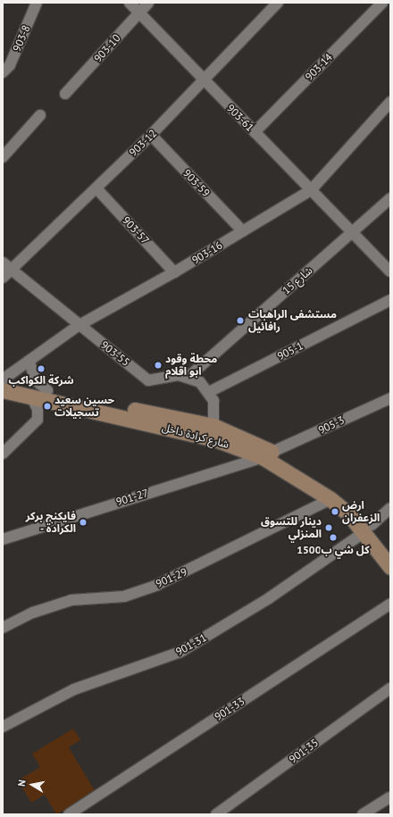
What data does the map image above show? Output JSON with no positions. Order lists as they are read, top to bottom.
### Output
{
  "streets": {
    "main road": ["شارع كرادة داخل"],
    "street": [
      "903-8",
      "903-10",
      "903-14",
      "903-61",
      "903-12",
      "903-59",
      "903-57",
      "903-16",
      "شارع 15",
      "905-1",
      "903-55",
      "905-3",
      "901-27",
      "901-29",
      "901-31",
      "901-33",
      "901-35"
    ]
  },
  "crossings": [
    ["903-10", "903-61"],
    ["903-14", "903-61"],
    ["903-61", "903-12"],
    ["903-61", "903-16"],
    ["903-61", "شارع 15"],
    ["903-12", "903-59"],
    ["903-12", "903-57"],
    ["903-12", "903-55"],
    ["903-59", "903-16"],
    ["903-57", "903-16"],
    ["903-16", "903-55"],
    ["903-16", "شارع كرادة داخل"],
    ["شارع 15", "903-55"],
    ["905-1", "903-55"],
    ["905-3", "شارع كرادة داخل"],
    ["905-3", "901-27"],
    ["شارع كرادة داخل", "901-27"],
    ["شارع كرادة داخل", "901-29"],
    ["شارع كرادة داخل", "901-31"]
  ],
  "places": [
    "مستشفى الراهبات رافائيل",
    "محطة وقود ابو اقلام",
    "شركة الكواكب",
    "حسين سعيد تسجيلات",
    "ارض الزعفران",
    "فايكنج بركر - الكرادة",
    "دينار للتسوق المنزلي",
    "كل شي ب1500"
  ],
  "north": "left"
}
